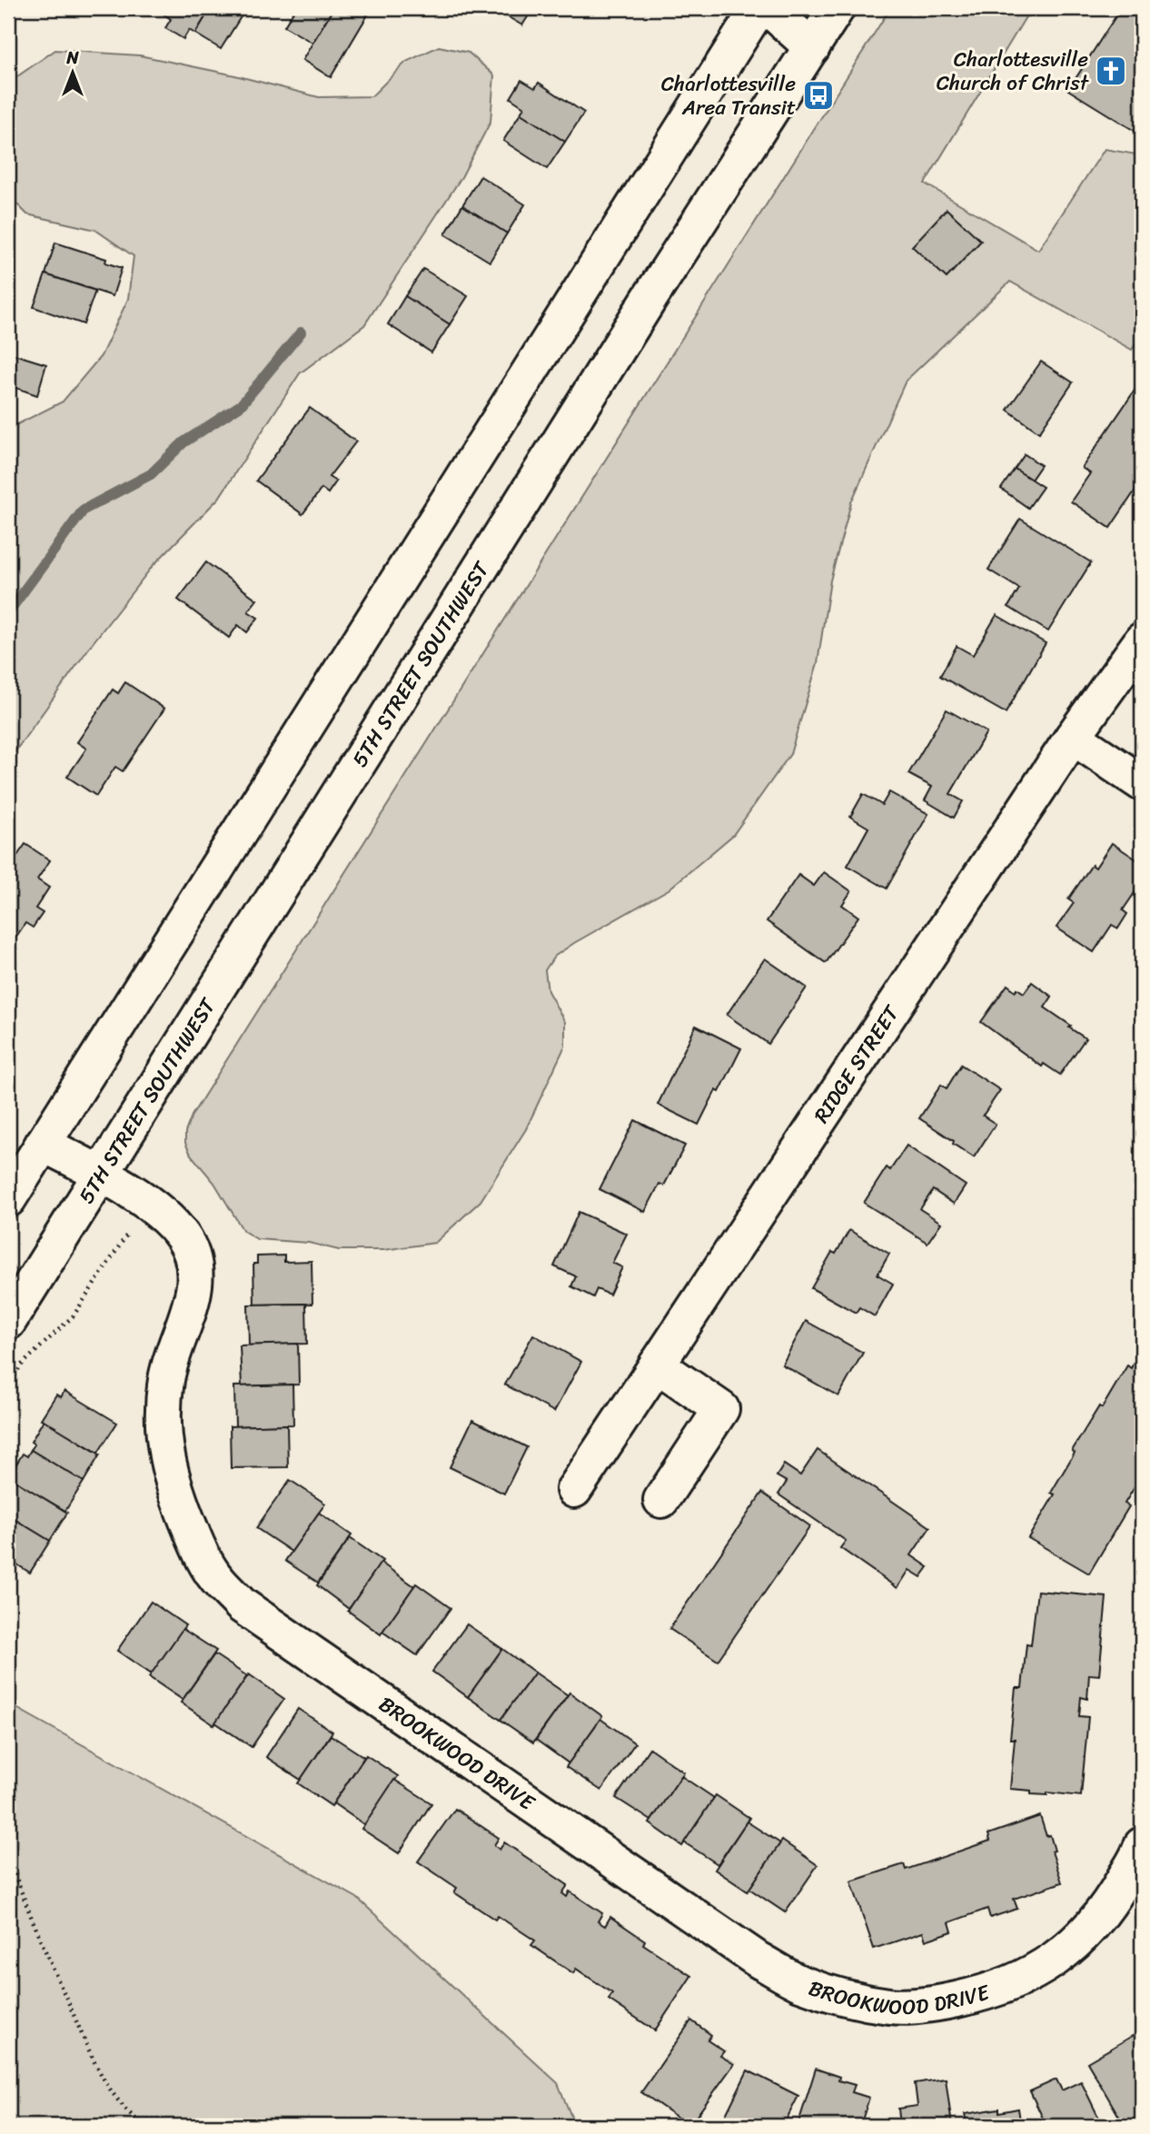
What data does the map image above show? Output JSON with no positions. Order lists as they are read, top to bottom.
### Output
{
  "streets": {
    "main road": ["5TH STREET SOUTHWEST", "RIDGE STREET", "BROOKWOOD DRIVE"]
  },
  "crossings": [
    ["5TH STREET SOUTHWEST", "BROOKWOOD DRIVE"]
  ],
  "places": {
    "church": ["Charlottesville Church of Christ"],
    "bus stop": ["Charlottesville Area Transit"]
  },
  "north": "top"
}
